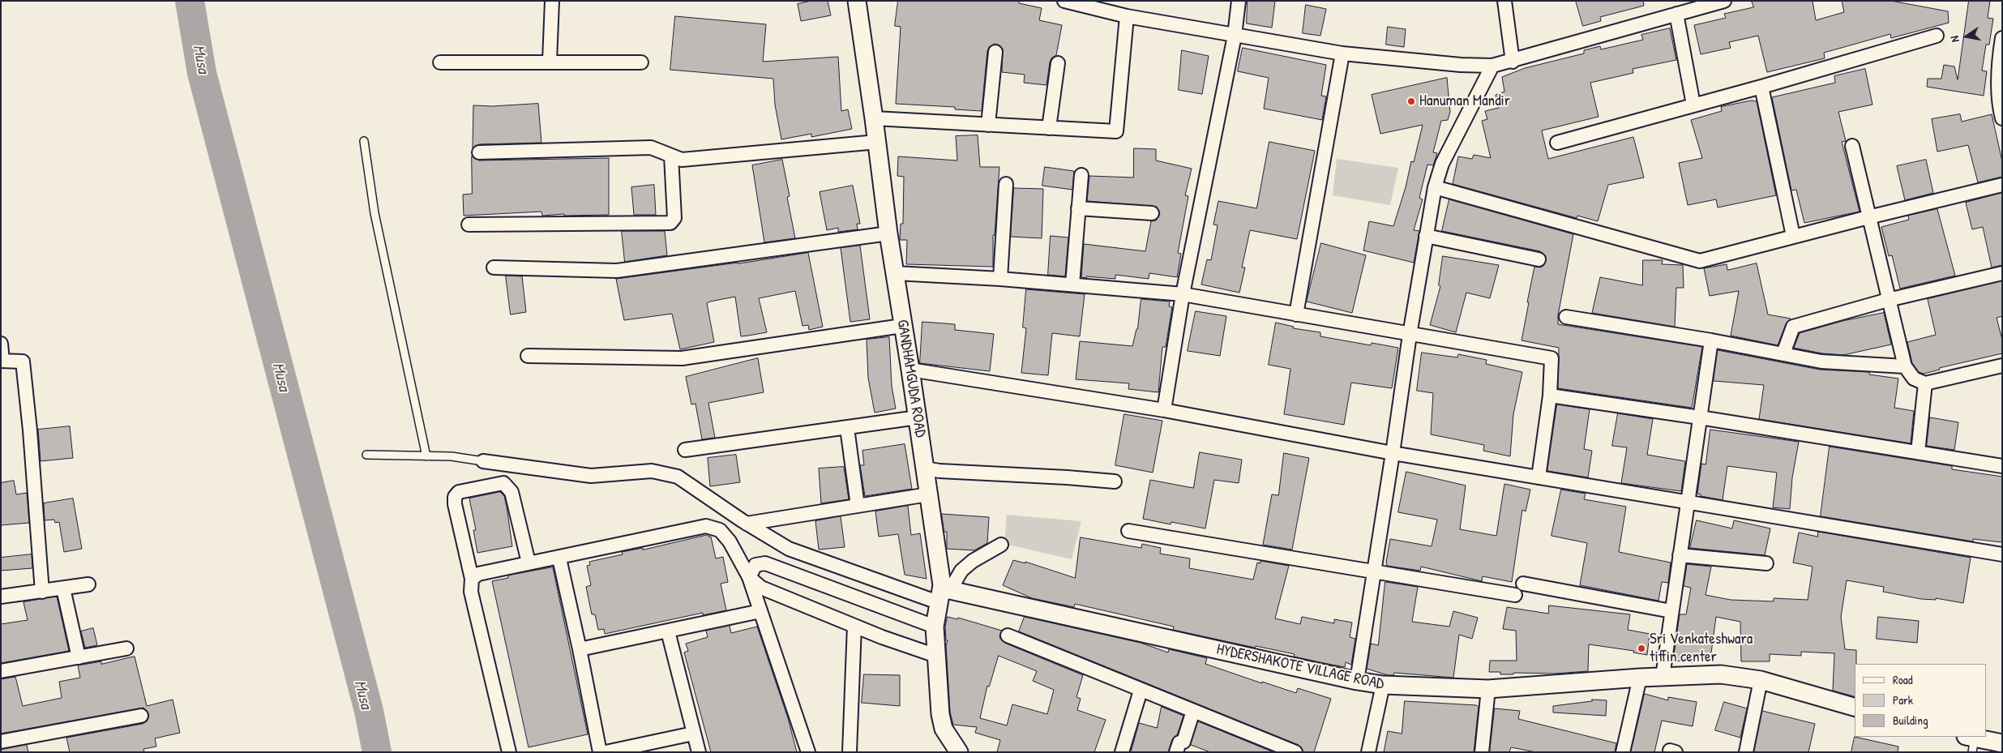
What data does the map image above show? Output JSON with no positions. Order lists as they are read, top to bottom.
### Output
{
  "streets": {
    "street": ["GANDHAMGUDA ROAD", "HYDERSHAKOTE VILLAGE ROAD"]
  },
  "crossings": [
    ["GANDHAMGUDA ROAD", "HYDERSHAKOTE VILLAGE ROAD"]
  ],
  "water": ["Musa"],
  "places": ["Hanuman Mandir", "Sri Venkateshwara tiffin center"],
  "legend": ["Road", "Park", "Building"],
  "north": "left"
}
